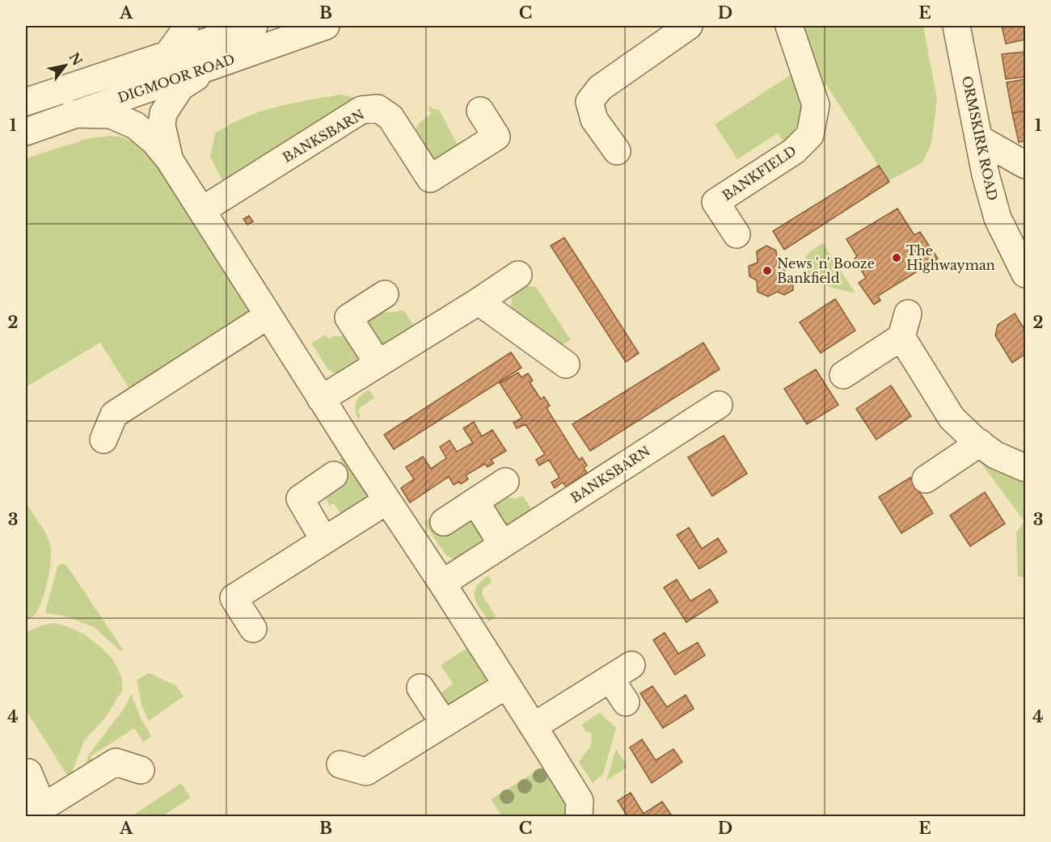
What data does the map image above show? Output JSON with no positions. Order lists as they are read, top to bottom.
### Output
{
  "streets": {
    "street": [
      "DIGMOOR ROAD",
      "BANKSBARN",
      "ORMSKIRK ROAD",
      "BANKFIELD"
    ]
  },
  "places": ["The Highwayman", "News 'n' Booze Bankfield"],
  "north": "top right",
  "grid": {
    "columns": [
      "A",
      "B",
      "C",
      "D",
      "E"
    ],
    "rows": [
      "1",
      "2",
      "3",
      "4"
    ]
  }
}
